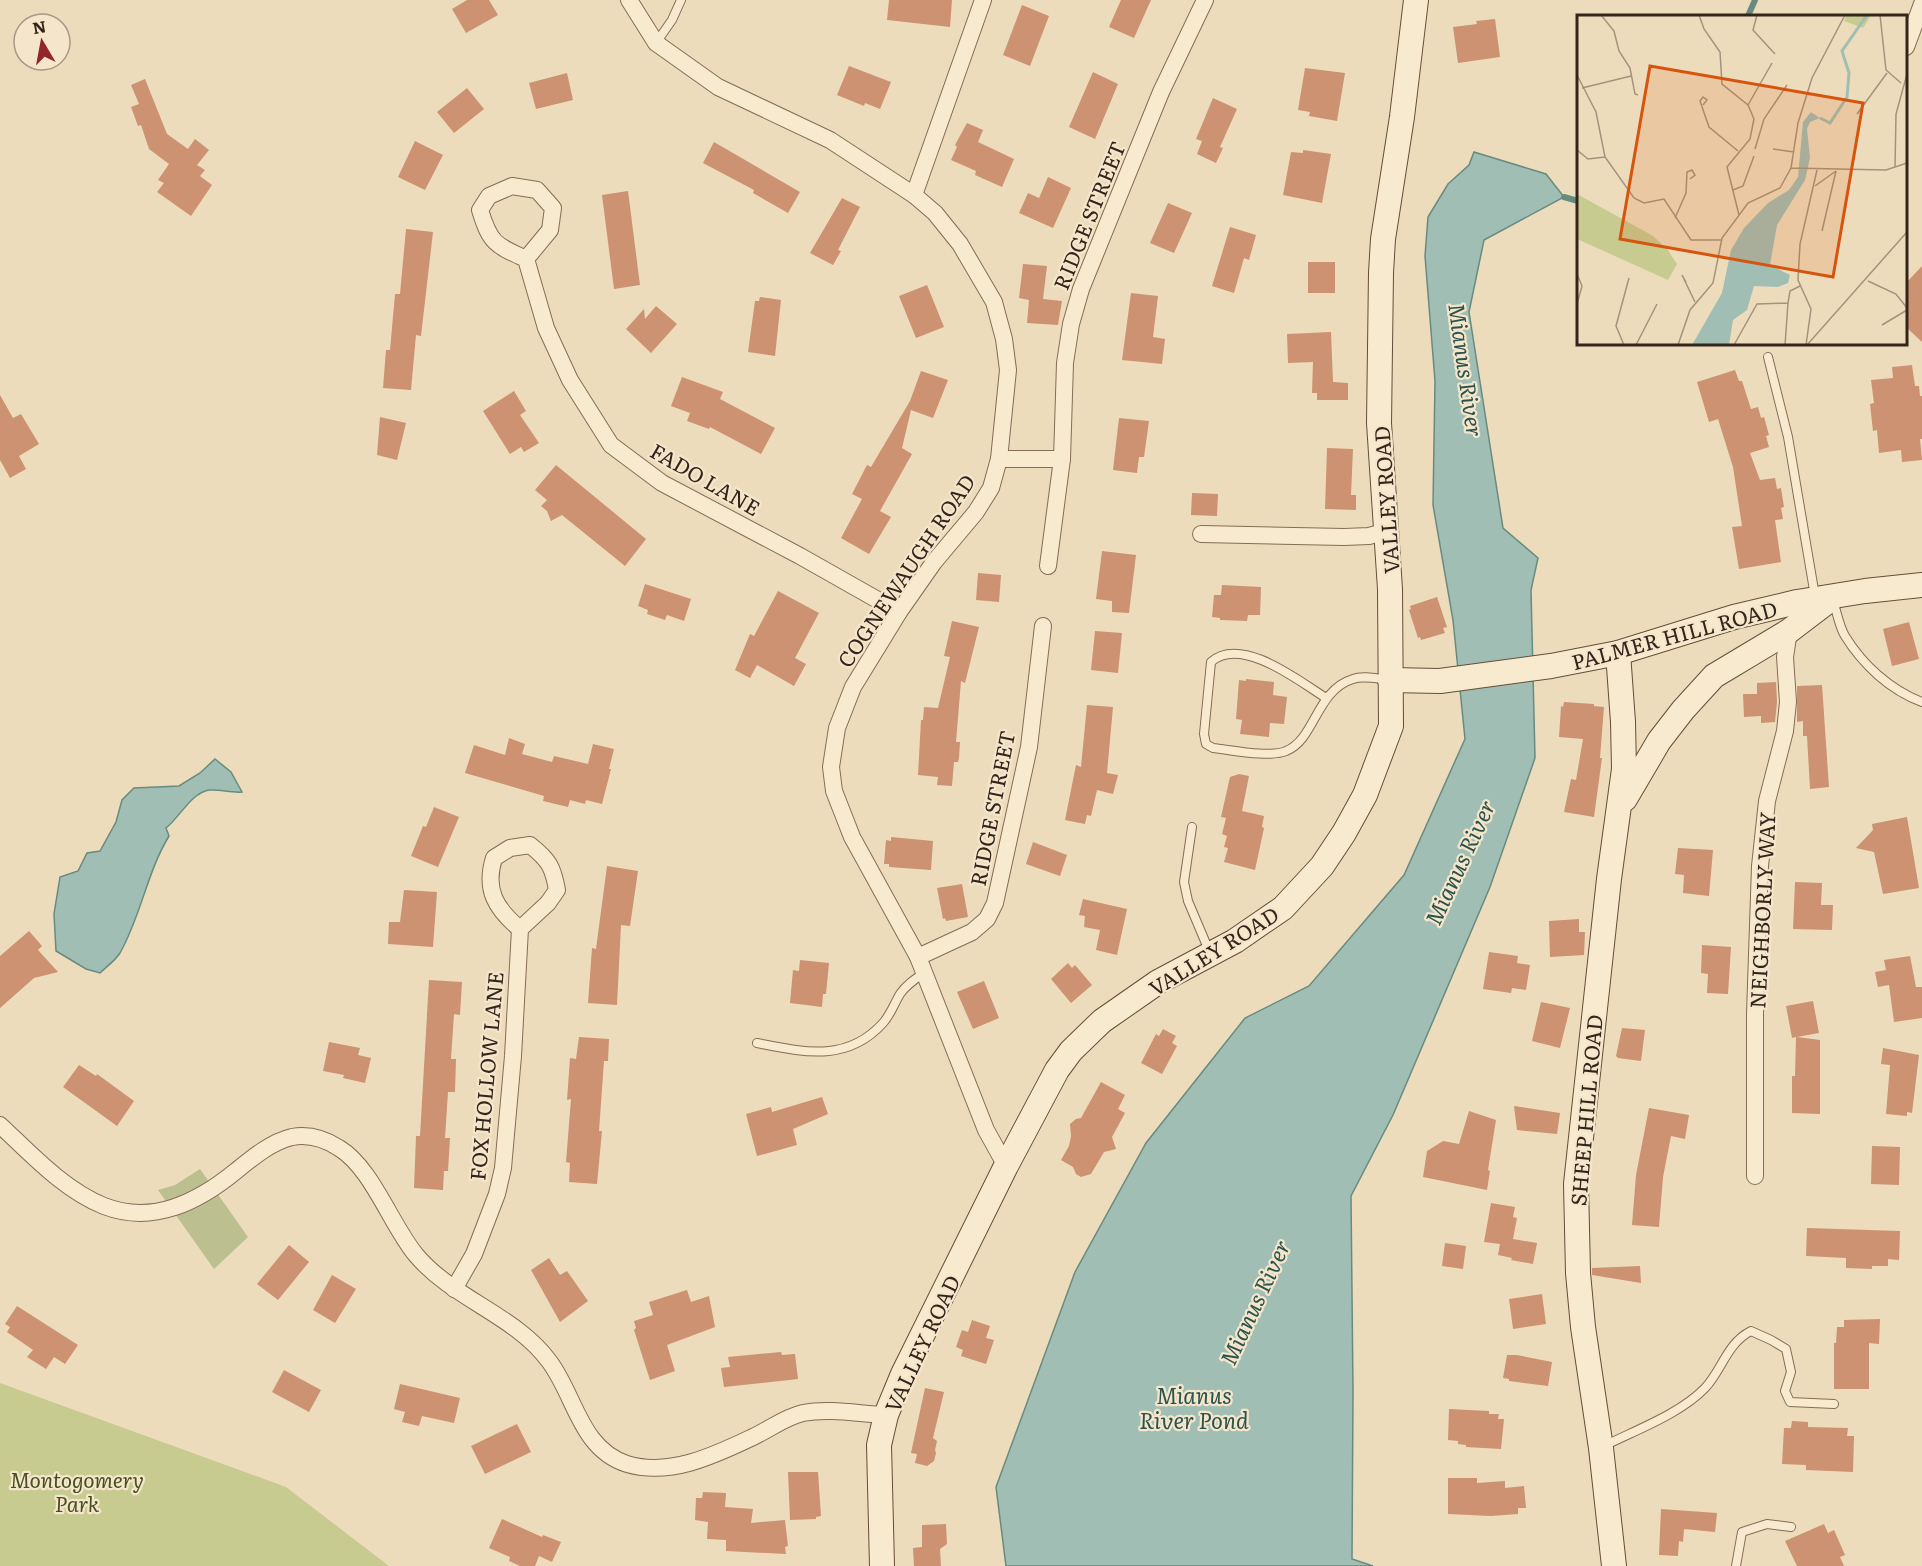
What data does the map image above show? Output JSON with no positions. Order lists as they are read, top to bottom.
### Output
{
  "streets": {
    "street": [
      "RIDGE STREET",
      "FADO LANE",
      "VALLEY ROAD",
      "COGNEWAUGH ROAD",
      "PALMER HILL ROAD",
      "NEIGHBORLY WAY",
      "FOX HOLLOW LANE",
      "SHEEP HILL ROAD"
    ]
  },
  "crossings": [
    ["RIDGE STREET", "COGNEWAUGH ROAD"],
    ["FADO LANE", "COGNEWAUGH ROAD"],
    ["VALLEY ROAD", "COGNEWAUGH ROAD"],
    ["VALLEY ROAD", "PALMER HILL ROAD"],
    ["PALMER HILL ROAD", "SHEEP HILL ROAD"]
  ],
  "water": ["Mianus River", "Mianus River Pond"],
  "parks": ["Montogomery Park"],
  "north": "top"
}
